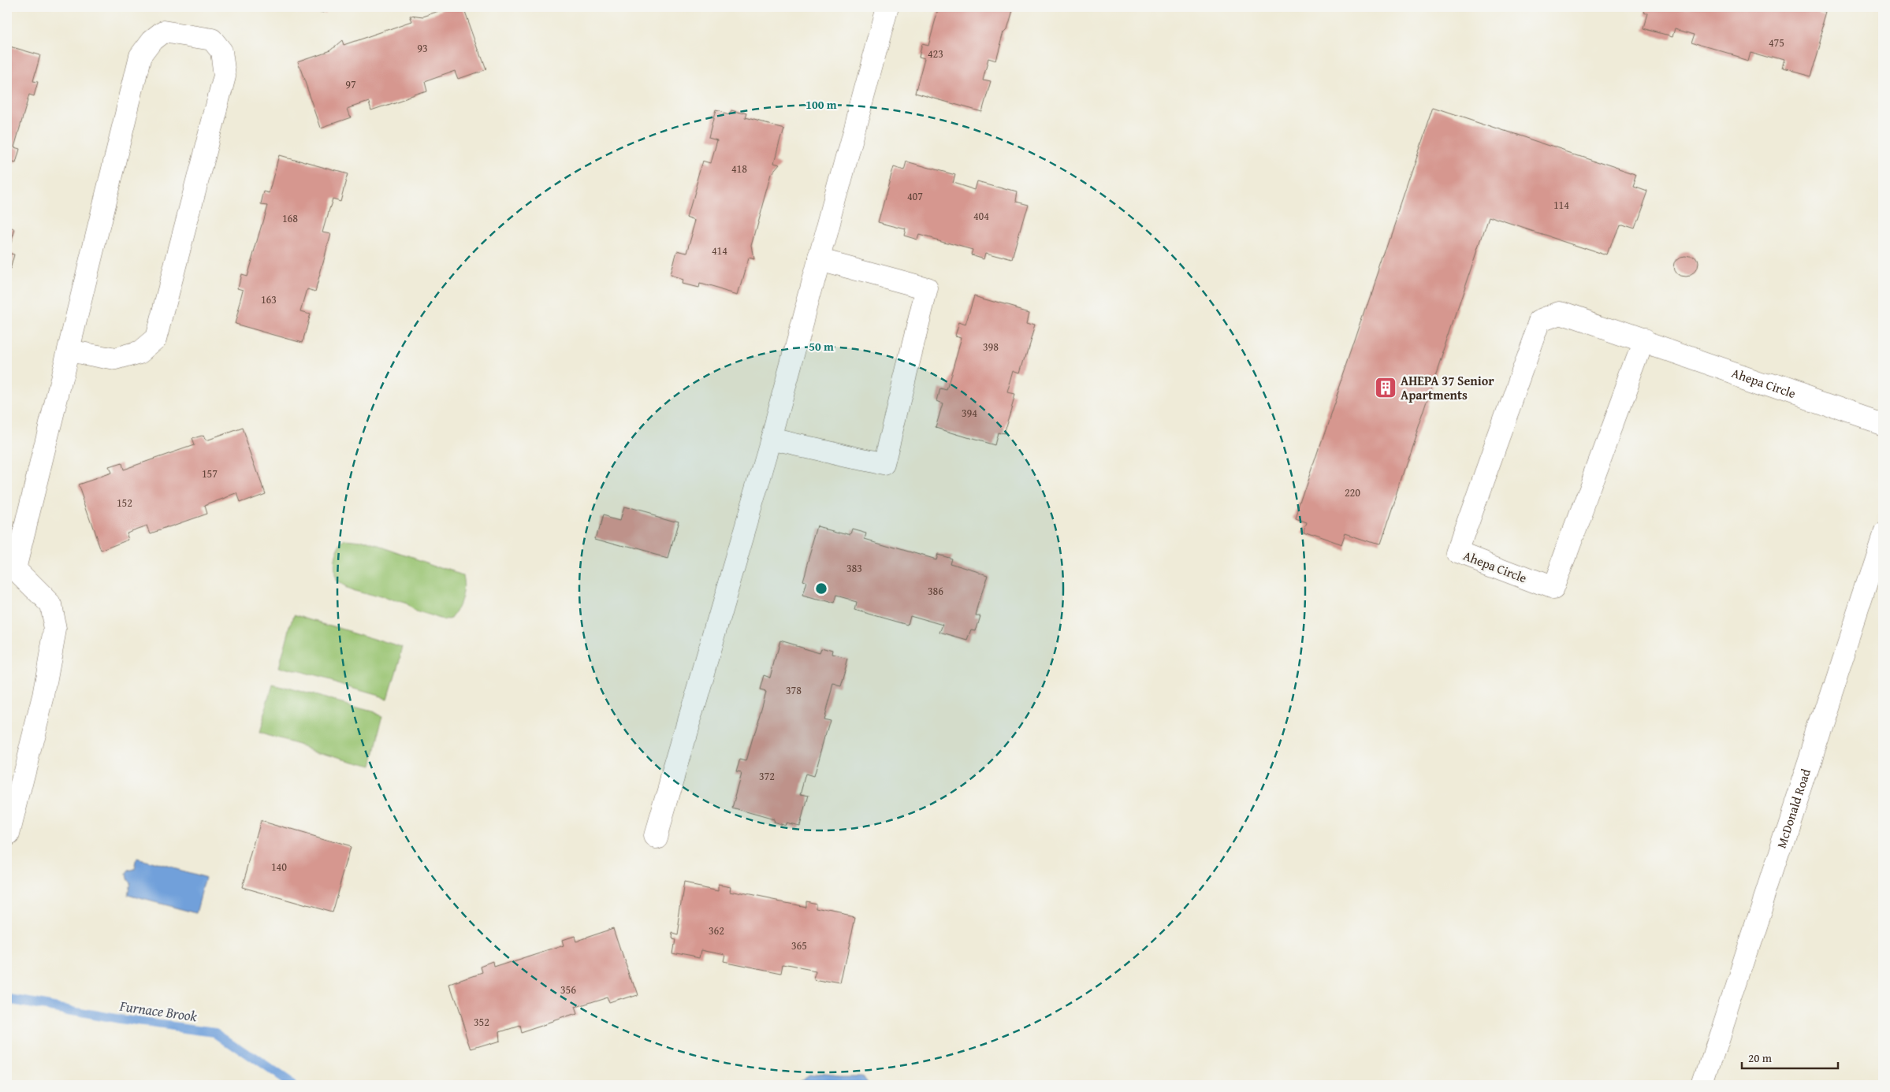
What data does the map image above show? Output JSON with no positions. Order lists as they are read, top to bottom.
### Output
{
  "streets": {
    "street": ["Ahepa Circle", "McDonald Road"]
  },
  "water": ["Furnace Brook"],
  "places": {
    "building": ["AHEPA 37 Senior Apartments"]
  },
  "house_numbers": [
    "475",
    "93",
    "423",
    "97",
    "418",
    "407",
    "114",
    "404",
    "168",
    "414",
    "163",
    "398",
    "394",
    "157",
    "220",
    "152",
    "383",
    "386",
    "378",
    "372",
    "140",
    "362",
    "365",
    "356",
    "352"
  ],
  "scale_bar": "20 m",
  "rings": ["100 m", "50 m"]
}
